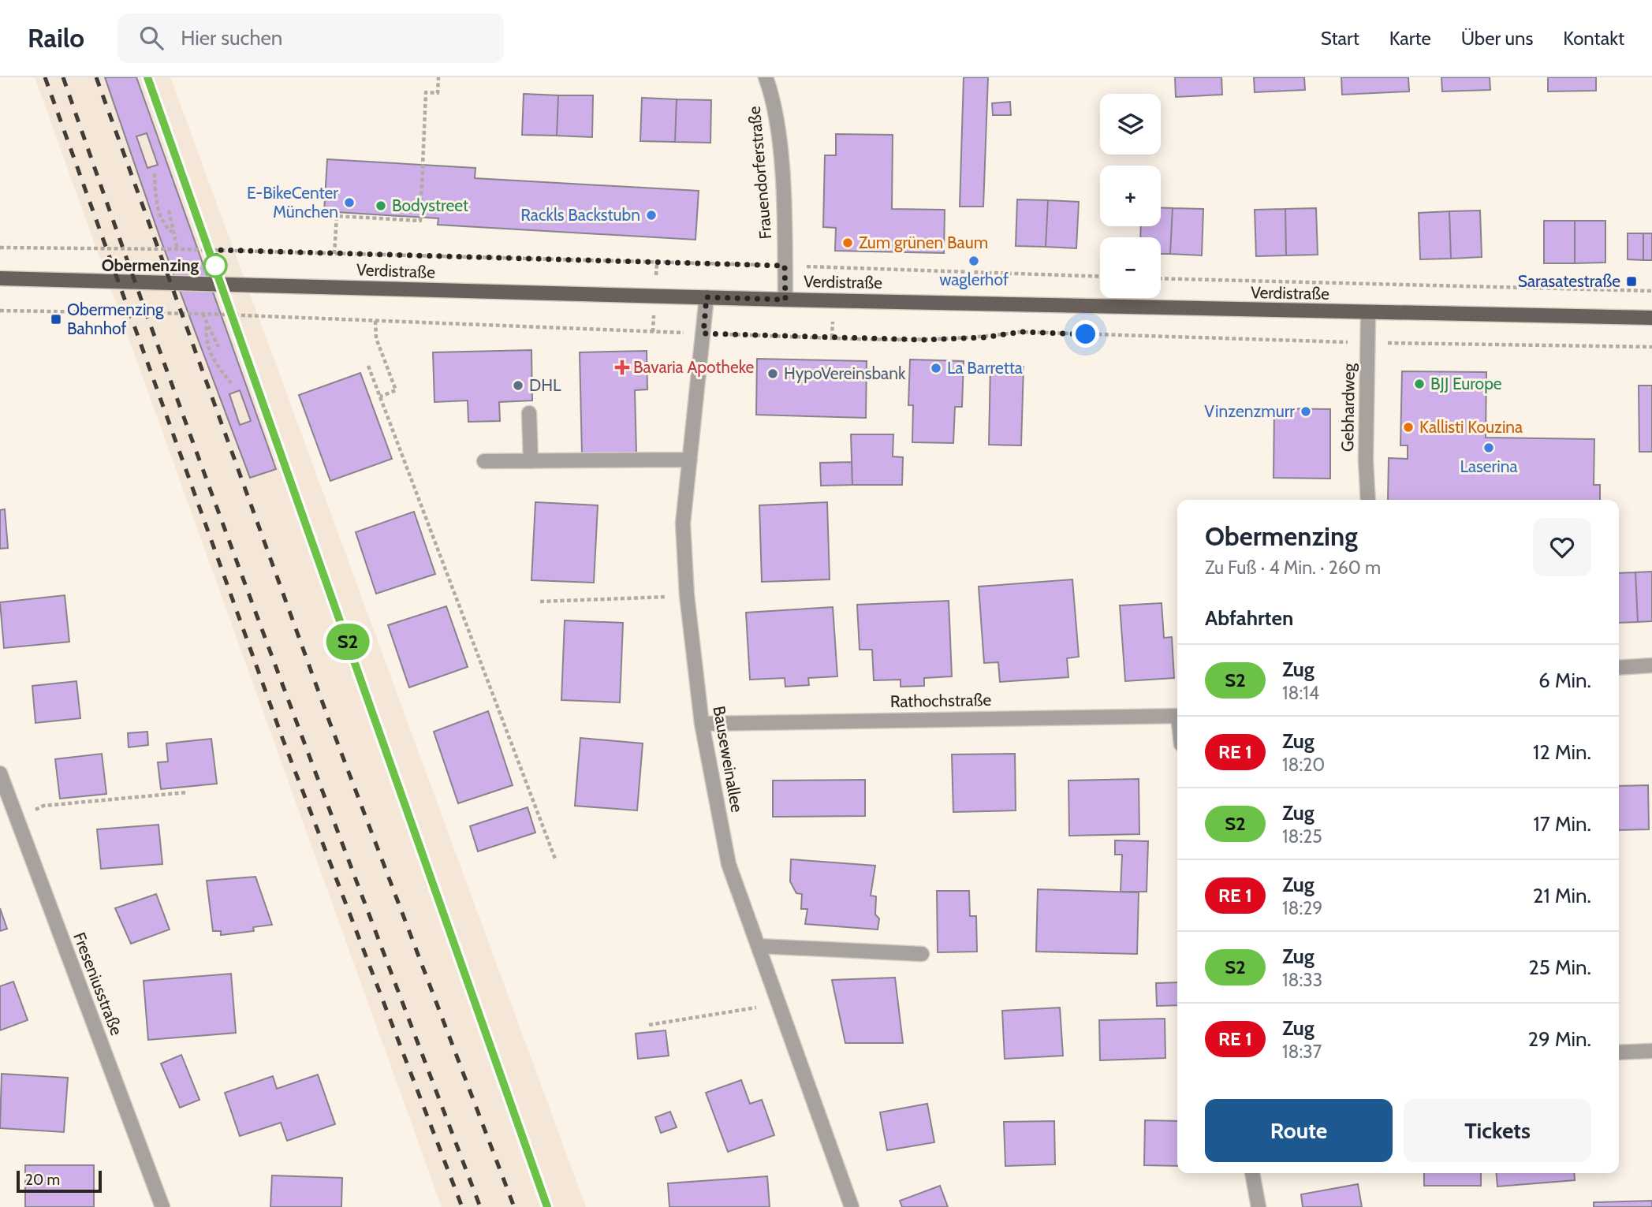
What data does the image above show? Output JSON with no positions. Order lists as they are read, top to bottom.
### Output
{
  "streets": {
    "main road": ["Verdistraße"],
    "street": [
      "Frauendorferstraße",
      "Gebhardweg",
      "Rathochstraße",
      "Bauseweinallee",
      "Freseniusstraße"
    ]
  },
  "crossings": [
    ["Frauendorferstraße", "Verdistraße"],
    ["Verdistraße", "Gebhardweg"],
    ["Verdistraße", "Bauseweinallee"],
    ["Rathochstraße", "Bauseweinallee"]
  ],
  "places": {
    "other": [
      "E-BikeCenter München",
      "Bodystreet",
      "Rackls Backstubn",
      "Zum grünen Baum",
      "waglerhof",
      "Obermenzing",
      "La Barretta",
      "HypoVereinsbank",
      "BJJ Europe",
      "DHL",
      "Vinzenzmurr",
      "Kallisti Kouzina",
      "Laserina"
    ],
    "transit": ["Sarasatestraße", "Obermenzing Bahnhof"],
    "health": ["Bavaria Apotheke"]
  },
  "scale_bar": "20 m",
  "page": {
    "header": "Railo",
    "search": "Hier suchen",
    "nav": [
      "Start",
      "Karte",
      "Über uns",
      "Kontakt"
    ],
    "on_map": "S2",
    "map_buttons": ["+", "−"],
    "heading": [
      ["Obermenzing", "Zu Fuß · 4 Min. · 260 m"],
      "Abfahrten"
    ],
    "list": [
      {
        "mark": "S2",
        "name": "Zug",
        "note": "18:14",
        "value": "6 Min."
      },
      {
        "mark": "RE 1",
        "name": "Zug",
        "note": "18:20",
        "value": "12 Min."
      },
      {
        "mark": "S2",
        "name": "Zug",
        "note": "18:25",
        "value": "17 Min."
      },
      {
        "mark": "RE 1",
        "name": "Zug",
        "note": "18:29",
        "value": "21 Min."
      },
      {
        "mark": "S2",
        "name": "Zug",
        "note": "18:33",
        "value": "25 Min."
      },
      {
        "mark": "RE 1",
        "name": "Zug",
        "note": "18:37",
        "value": "29 Min."
      }
    ],
    "buttons": ["Route", "Tickets"],
    "scale": "20 m"
  }
}
